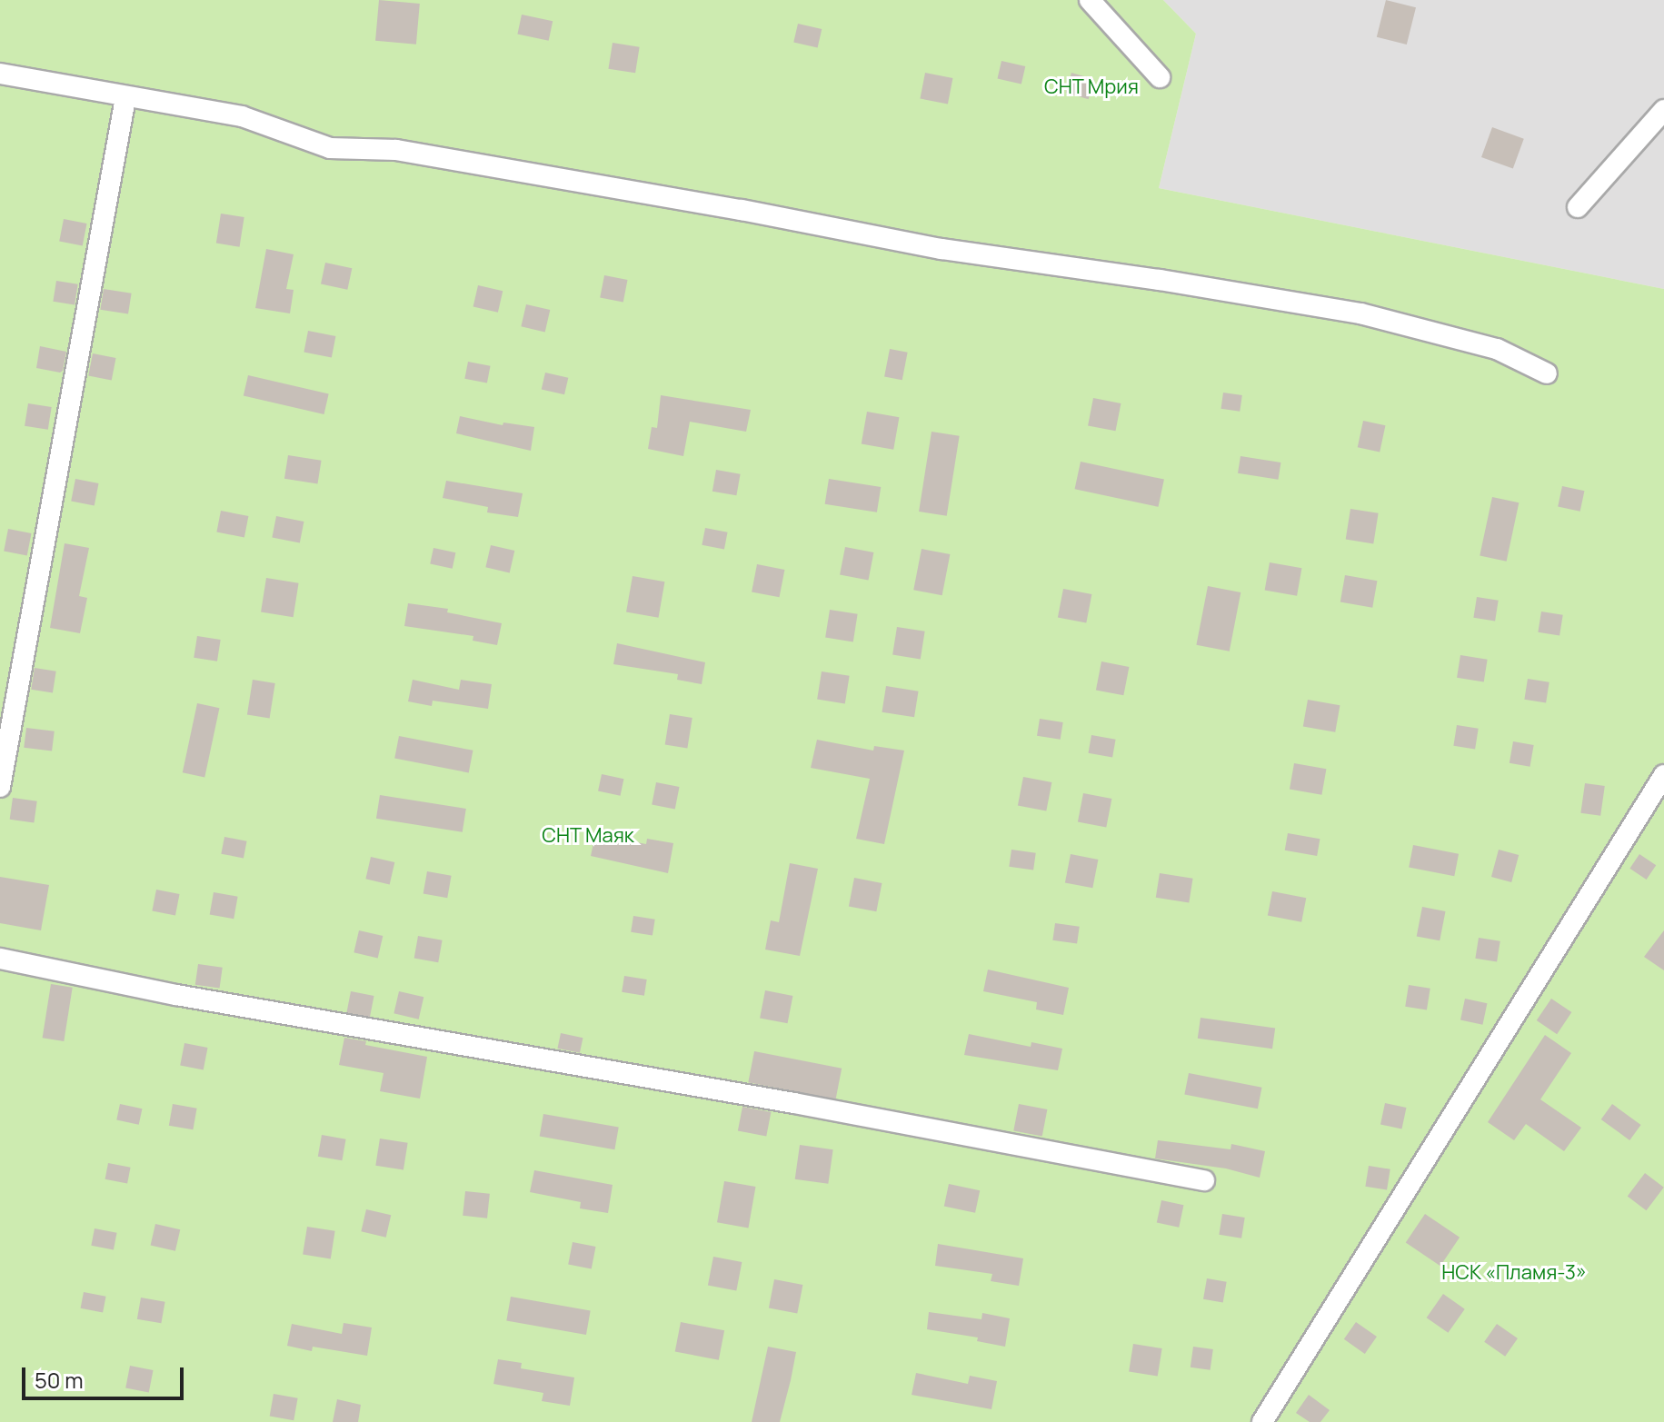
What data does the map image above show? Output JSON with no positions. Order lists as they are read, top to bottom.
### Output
{
  "parks": ["СНТ Мрия", "СНТ Маяк", "НСК «Пламя-3»"],
  "scale_bar": "50 m"
}
